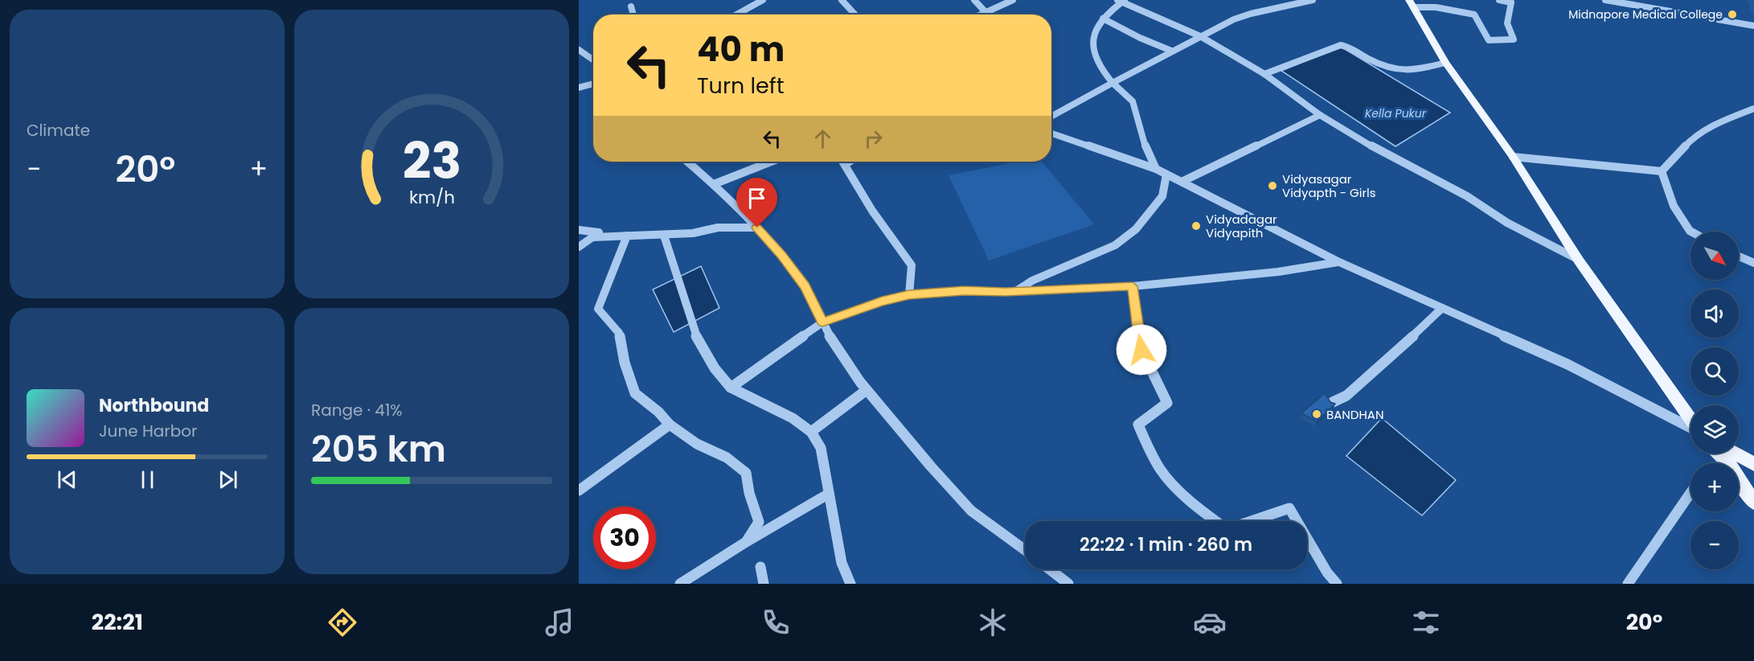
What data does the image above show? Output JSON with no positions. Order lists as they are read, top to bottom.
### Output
{
  "water": ["Kella Pukur"],
  "places": [
    "Midnapore Medical College",
    "Vidyasagar Vidyapth - Girls",
    "Vidyadagar Vidyapith",
    "BANDHAN"
  ],
  "north": "bottom right",
  "page": {
    "tile": [
      "Climate",
      ["Range · 41%", "205 km"]
    ],
    "turn": ["40 m", "Turn left"],
    "heat": ["−", "20°", "+"],
    "map_buttons": ["+", "−"],
    "song": ["Northbound", "June Harbor"],
    "limit": "30",
    "trip": "22:22 · 1 min · 260 m",
    "tabs": ["22:21", "20°"],
    "gauge": ["23", "km/h"]
  }
}
